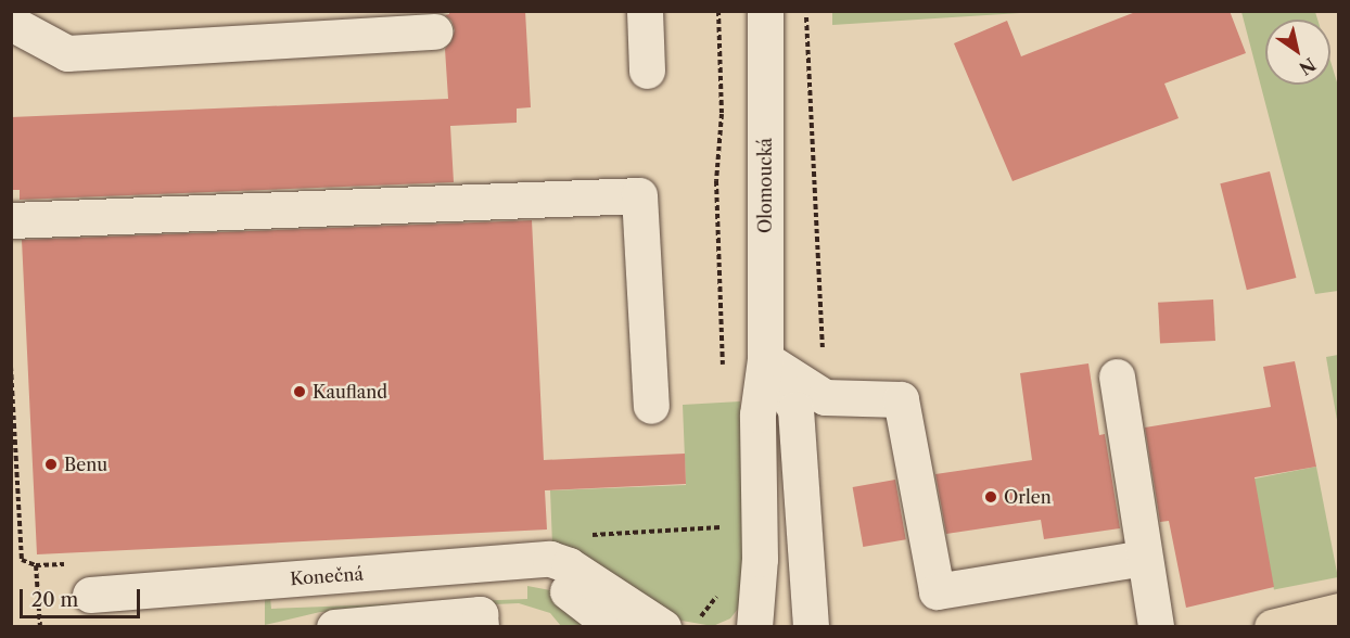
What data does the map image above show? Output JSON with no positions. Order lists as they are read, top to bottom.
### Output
{
  "streets": {
    "street": ["Olomoucká", "Konečná"]
  },
  "places": ["Kaufland", "Benu", "Orlen"],
  "scale_bar": "20 m",
  "north": "bottom right"
}
